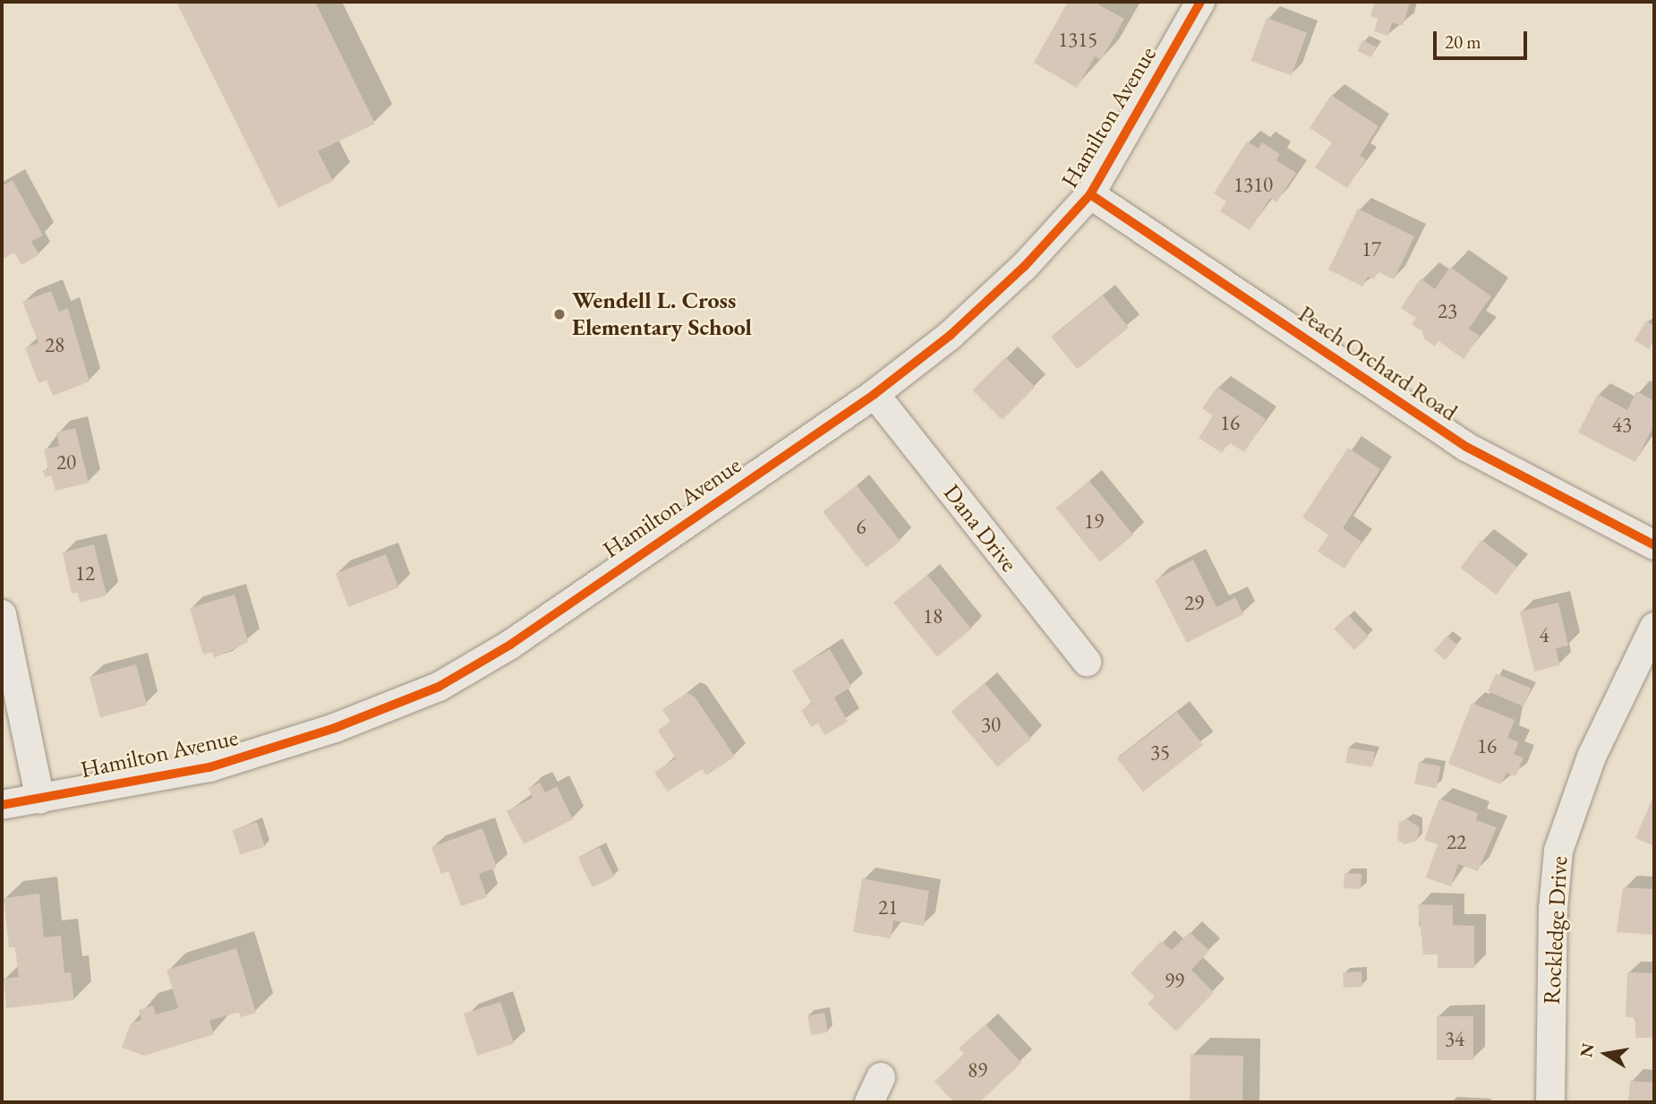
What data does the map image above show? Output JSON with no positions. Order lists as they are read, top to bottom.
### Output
{
  "streets": {
    "street": [
      "Hamilton Avenue",
      "Peach Orchard Road",
      "Dana Drive",
      "Rockledge Drive"
    ]
  },
  "crossings": [
    ["Hamilton Avenue", "Peach Orchard Road"],
    ["Hamilton Avenue", "Dana Drive"]
  ],
  "places": ["Wendell L. Cross Elementary School"],
  "house_numbers": [
    "1315",
    "1310",
    "17",
    "23",
    "28",
    "16",
    "43",
    "20",
    "19",
    "6",
    "12",
    "29",
    "18",
    "4",
    "30",
    "16",
    "35",
    "22",
    "21",
    "99",
    "34",
    "89"
  ],
  "scale_bar": "20 m",
  "north": "left"
}
